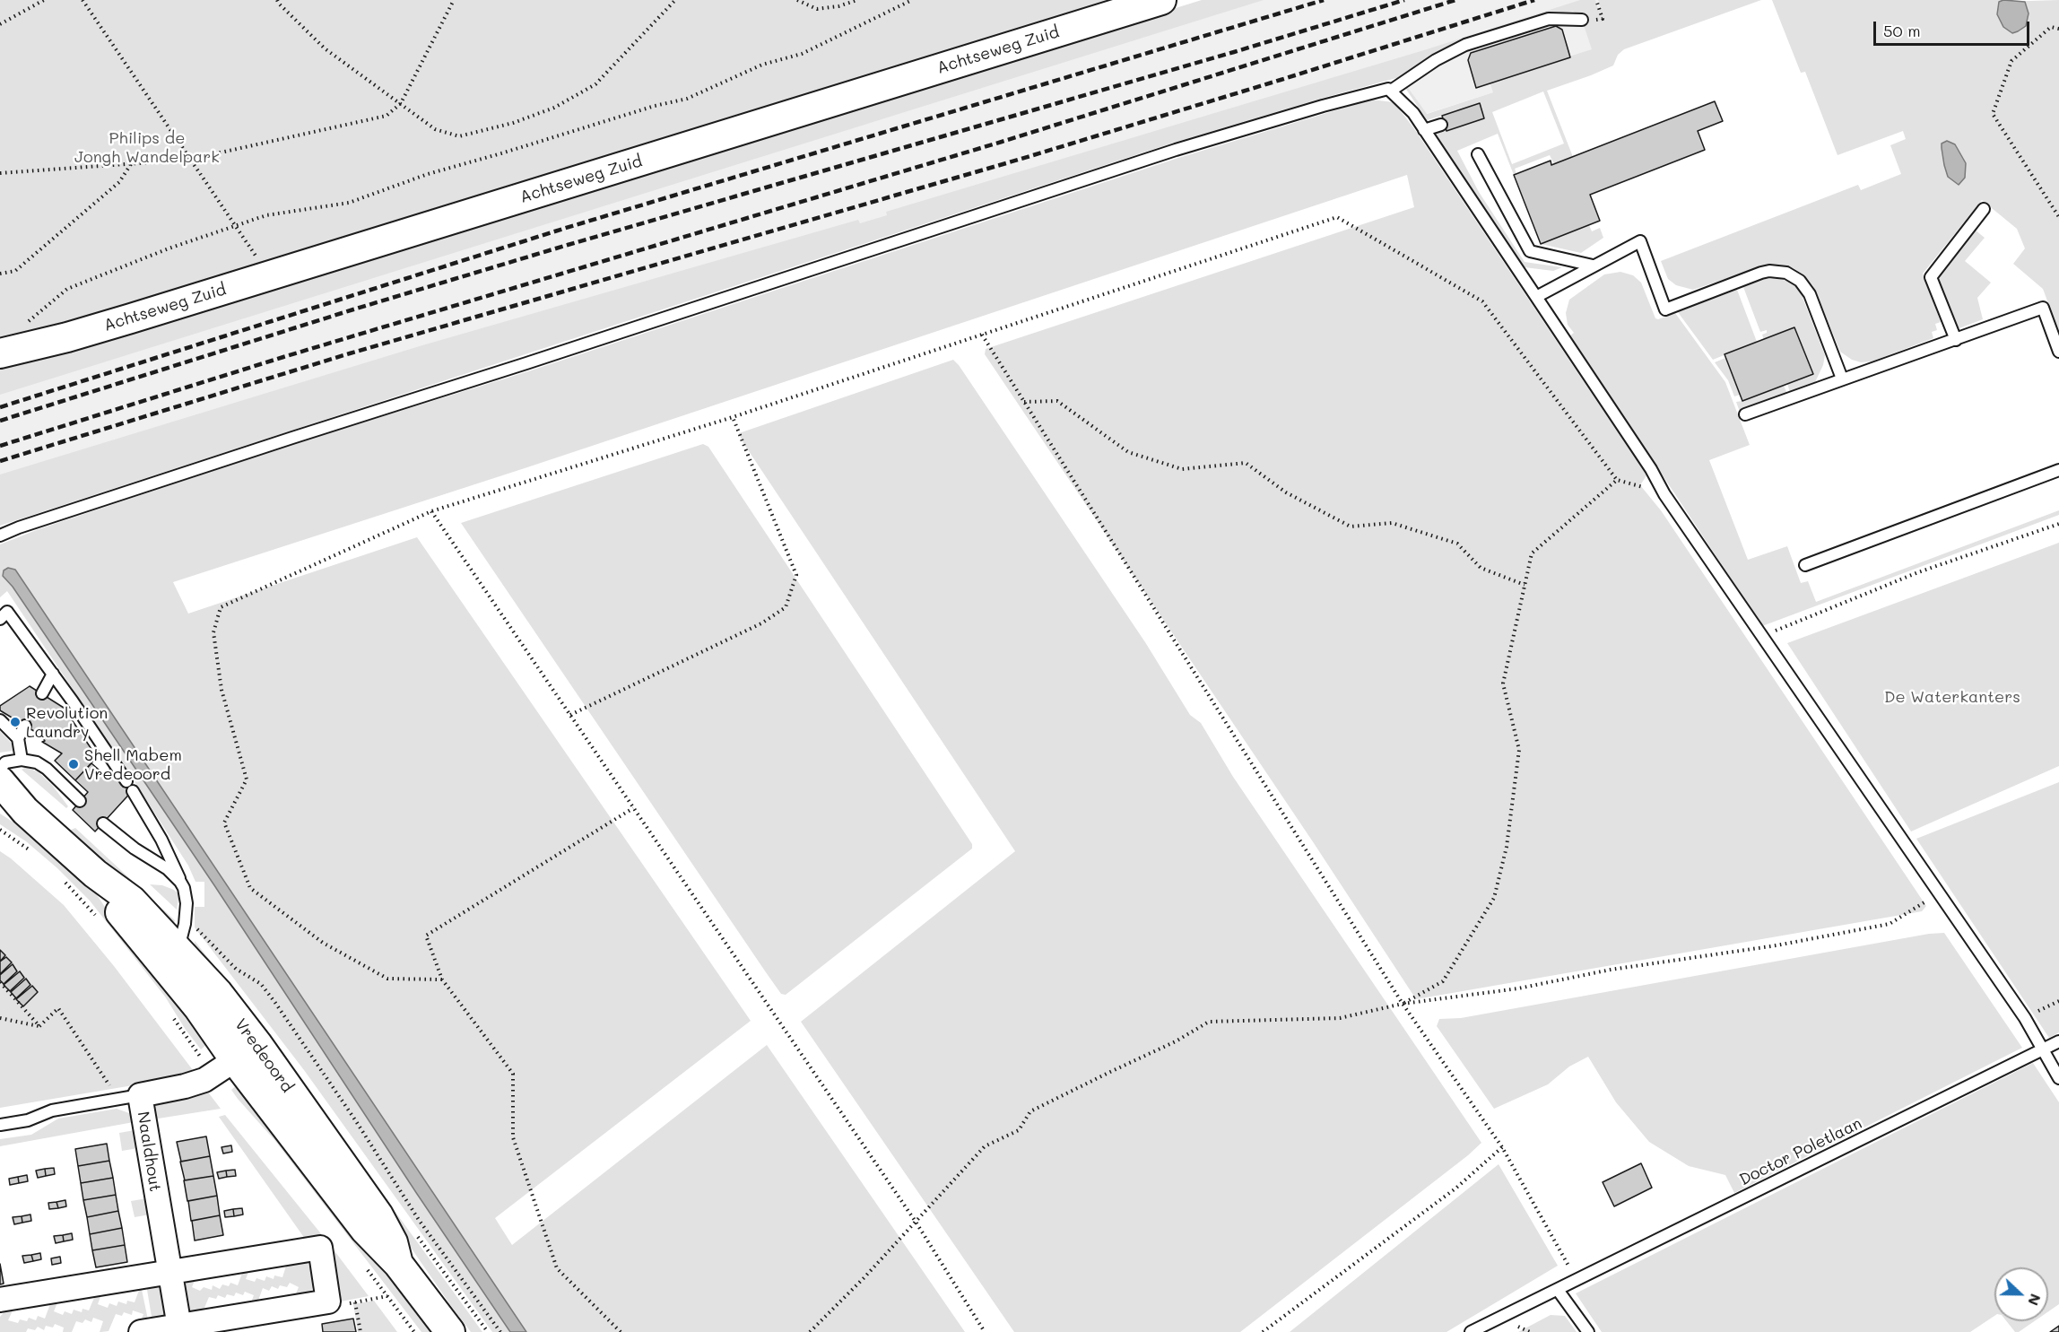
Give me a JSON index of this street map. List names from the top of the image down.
{
  "streets": {
    "street": ["Achtseweg Zuid", "Vredeoord", "Naaldhout"],
    "lane": ["Doctor Poletlaan"]
  },
  "crossings": [
    ["Vredeoord", "Naaldhout"]
  ],
  "parks": ["Philips de Jongh Wandelpark", "De Waterkanters"],
  "places": ["Revolution Laundry", "Shell Mabem Vredeoord"],
  "scale_bar": "50 m",
  "north": "right"
}
